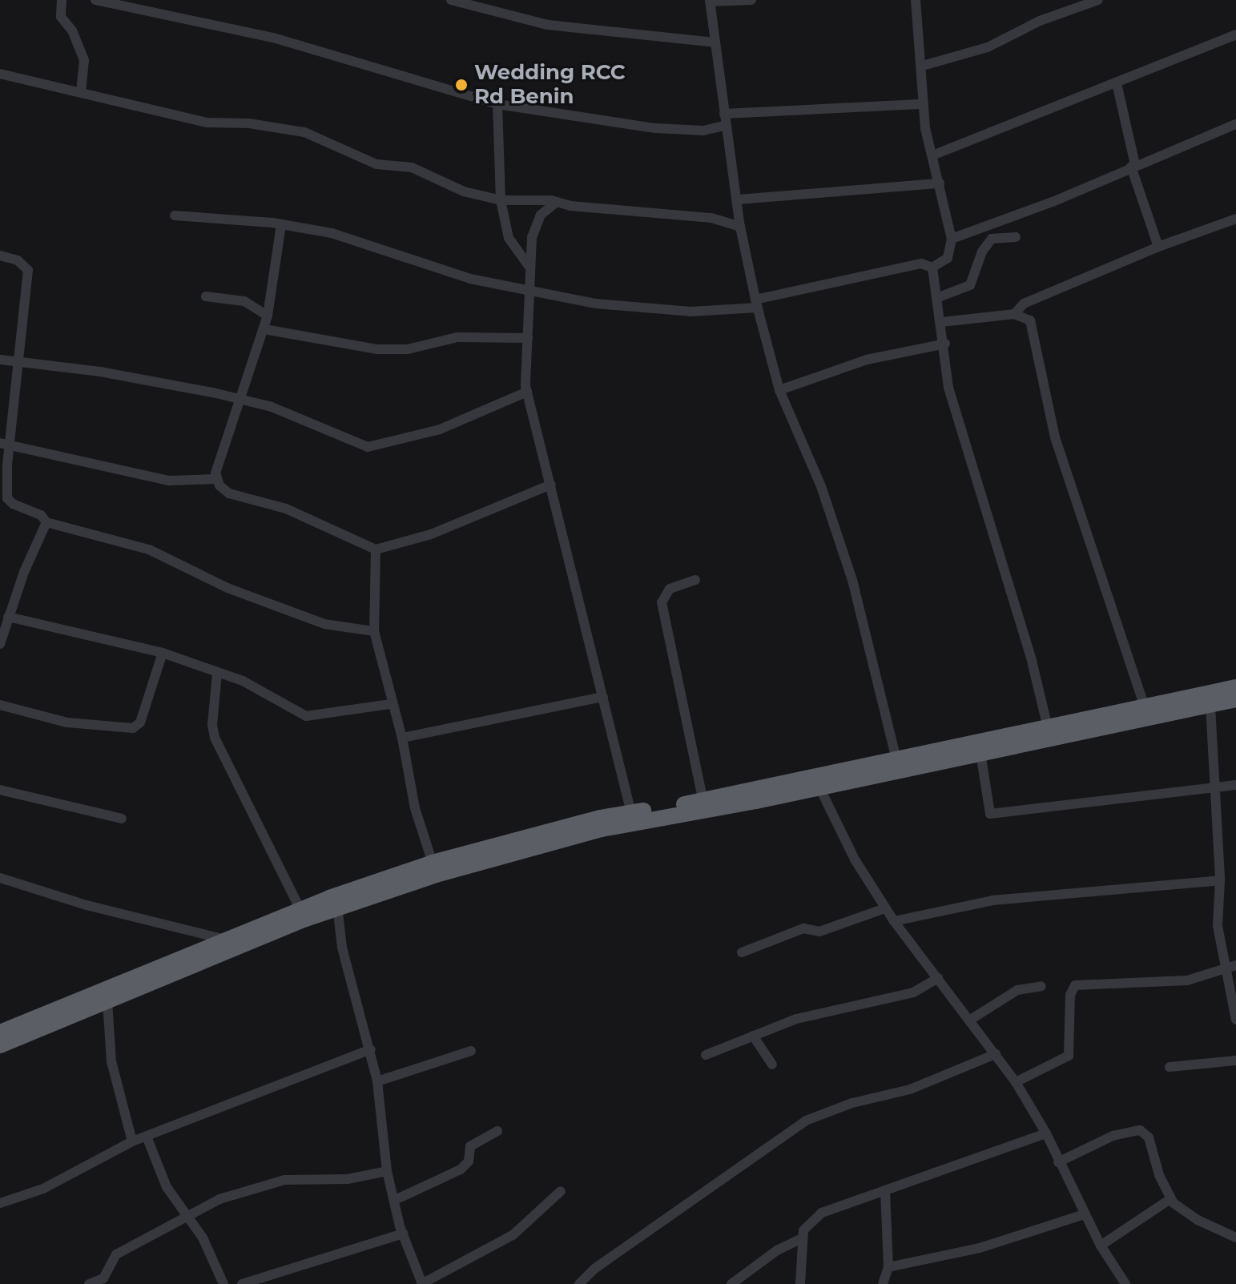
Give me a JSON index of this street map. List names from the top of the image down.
{
  "places": ["Wedding RCC Rd Benin"]
}
